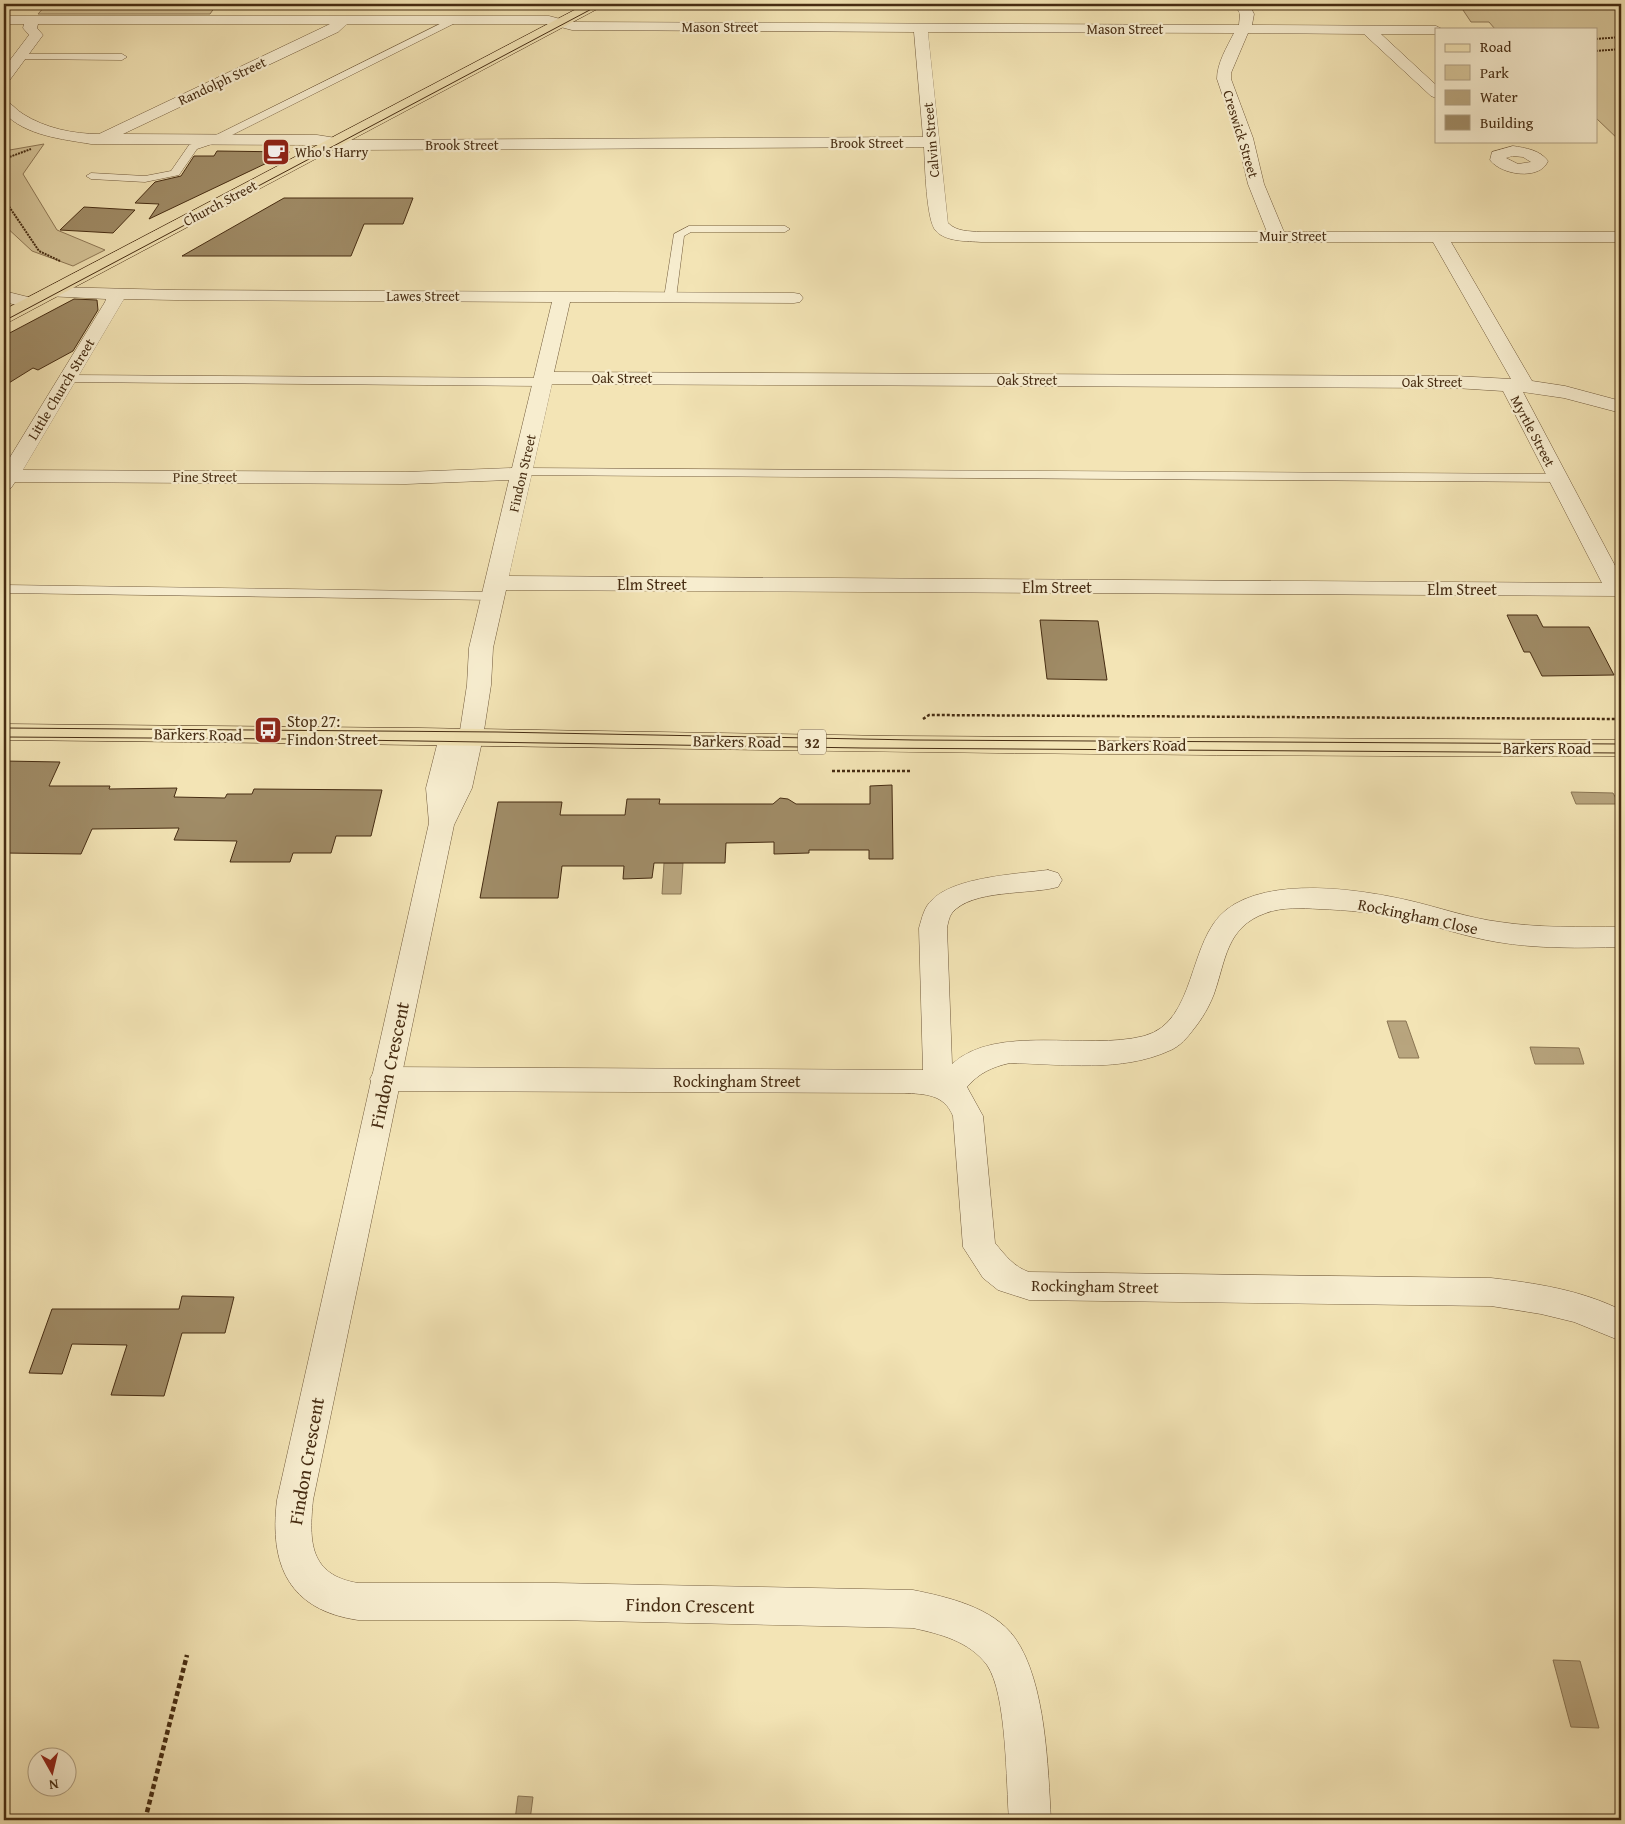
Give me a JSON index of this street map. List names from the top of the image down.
{
  "streets": {
    "main road": ["Church Street", "Barkers Road", "32"],
    "street": [
      "Mason Street",
      "Randolph Street",
      "Creswick Street",
      "Calvin Street",
      "Brook Street",
      "Muir Street",
      "Lawes Street",
      "Oak Street",
      "Little Church Street",
      "Myrtle Street",
      "Findon Street",
      "Pine Street",
      "Elm Street",
      "Rockingham Close",
      "Findon Crescent",
      "Rockingham Street"
    ]
  },
  "crossings": [
    ["Mason Street", "Randolph Street"],
    ["Mason Street", "Creswick Street"],
    ["Mason Street", "Calvin Street"],
    ["Mason Street", "Church Street"],
    ["Randolph Street", "Brook Street"],
    ["Creswick Street", "Muir Street"],
    ["Calvin Street", "Brook Street"],
    ["Calvin Street", "Muir Street"],
    ["Brook Street", "Church Street"],
    ["Church Street", "Lawes Street"],
    ["Muir Street", "Myrtle Street"],
    ["Lawes Street", "Little Church Street"],
    ["Lawes Street", "Findon Street"],
    ["Oak Street", "Myrtle Street"],
    ["Oak Street", "Findon Street"],
    ["Little Church Street", "Pine Street"],
    ["Myrtle Street", "Elm Street"],
    ["Findon Street", "Pine Street"],
    ["Findon Street", "Elm Street"],
    ["Findon Street", "Barkers Road"],
    ["Findon Street", "Findon Crescent"],
    ["Barkers Road", "Findon Crescent"],
    ["Rockingham Close", "Rockingham Street"],
    ["Findon Crescent", "Rockingham Street"]
  ],
  "places": {
    "cafe": ["Who's Harry"],
    "bus stop": ["Stop 27: Findon Street"]
  },
  "legend": [
    "Road",
    "Park",
    "Water",
    "Building"
  ],
  "north": "bottom"
}
